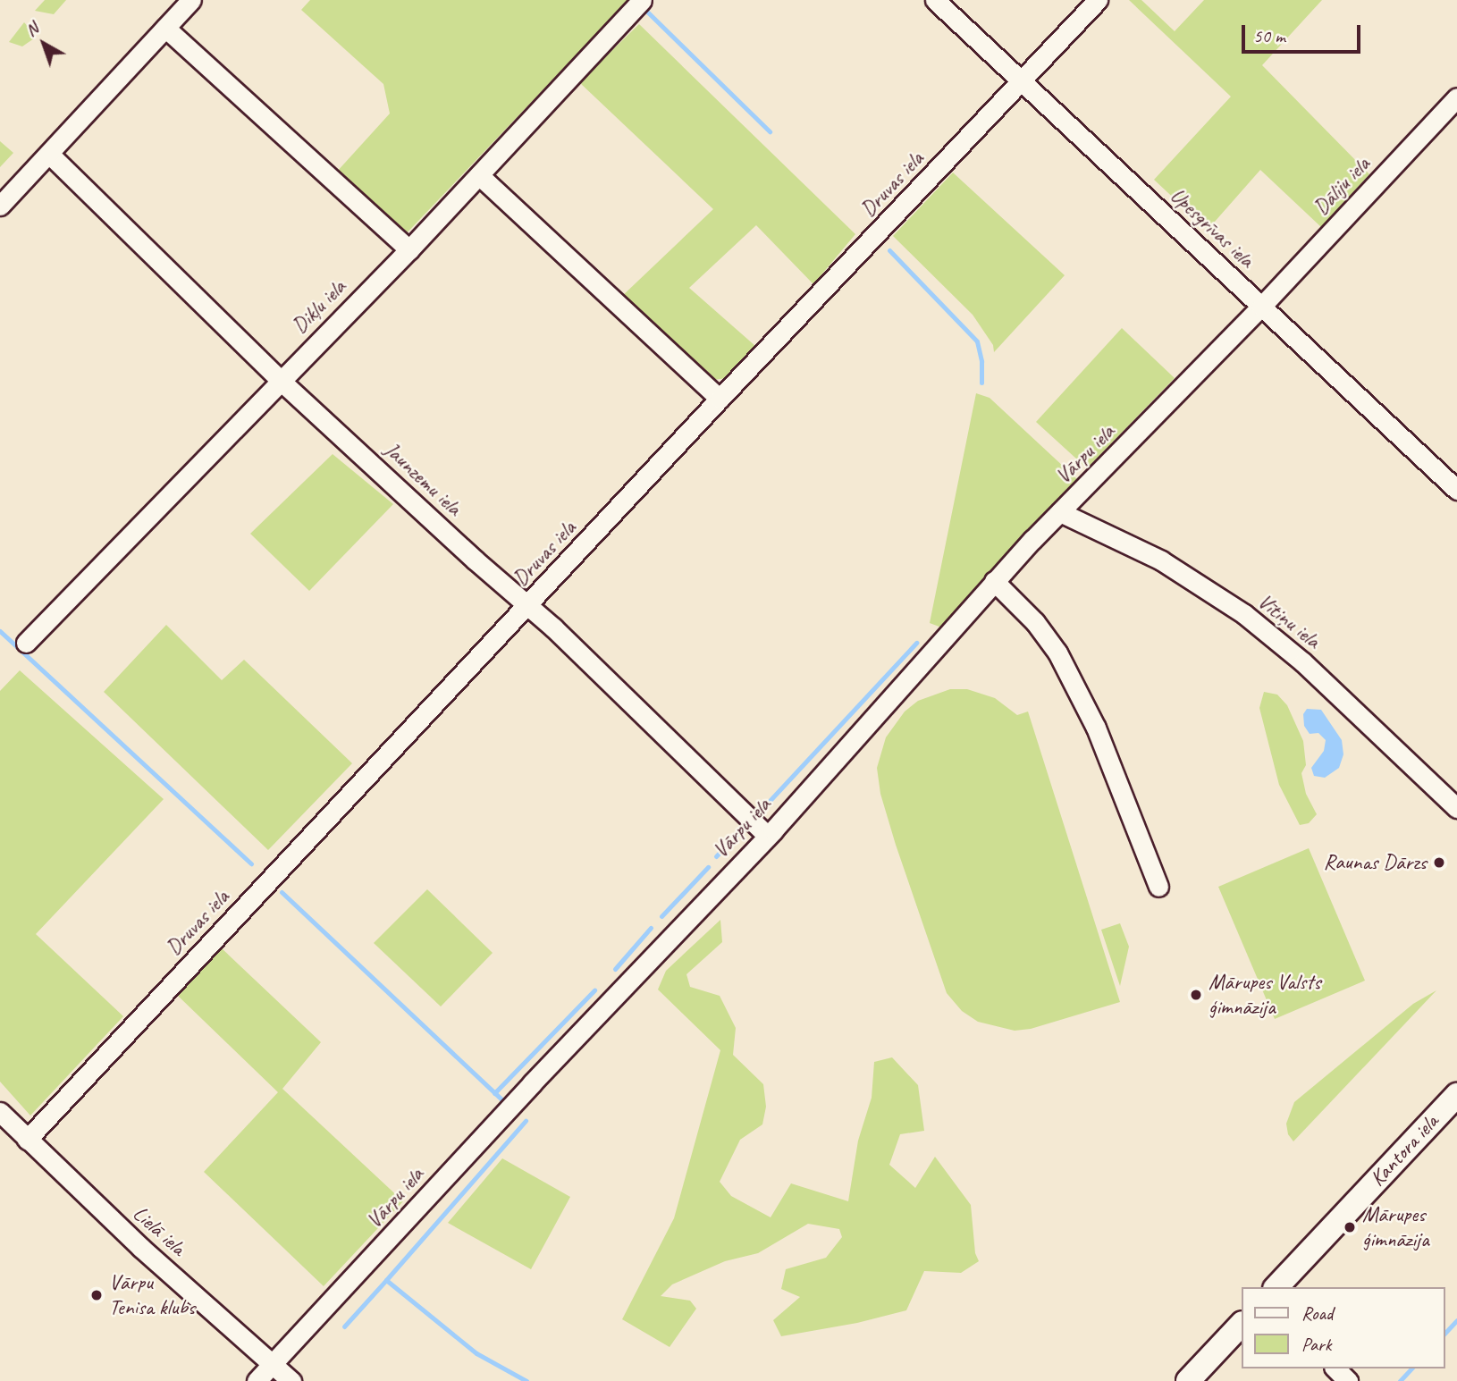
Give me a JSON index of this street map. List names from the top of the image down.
{
  "streets": {
    "main road": ["Kantora iela"],
    "street": [
      "Druvas iela",
      "Dāliju iela",
      "Upesgrīvas iela",
      "Dikļu iela",
      "Vārpu iela",
      "Jaunzemu iela",
      "Vītiņu iela",
      "Lielā iela"
    ]
  },
  "crossings": [
    ["Druvas iela", "Upesgrīvas iela"],
    ["Druvas iela", "Jaunzemu iela"],
    ["Druvas iela", "Lielā iela"],
    ["Dāliju iela", "Upesgrīvas iela"],
    ["Dāliju iela", "Vārpu iela"],
    ["Upesgrīvas iela", "Vārpu iela"],
    ["Dikļu iela", "Jaunzemu iela"],
    ["Vārpu iela", "Jaunzemu iela"],
    ["Vārpu iela", "Vītiņu iela"],
    ["Vārpu iela", "Lielā iela"]
  ],
  "places": [
    "Raunas Dārzs",
    "Mārupes Valsts ģimnāzija",
    "Mārupes ģimnāzija",
    "Vārpu Tenisa klubs"
  ],
  "legend": ["Road", "Park"],
  "scale_bar": "50 m",
  "north": "top left"
}
